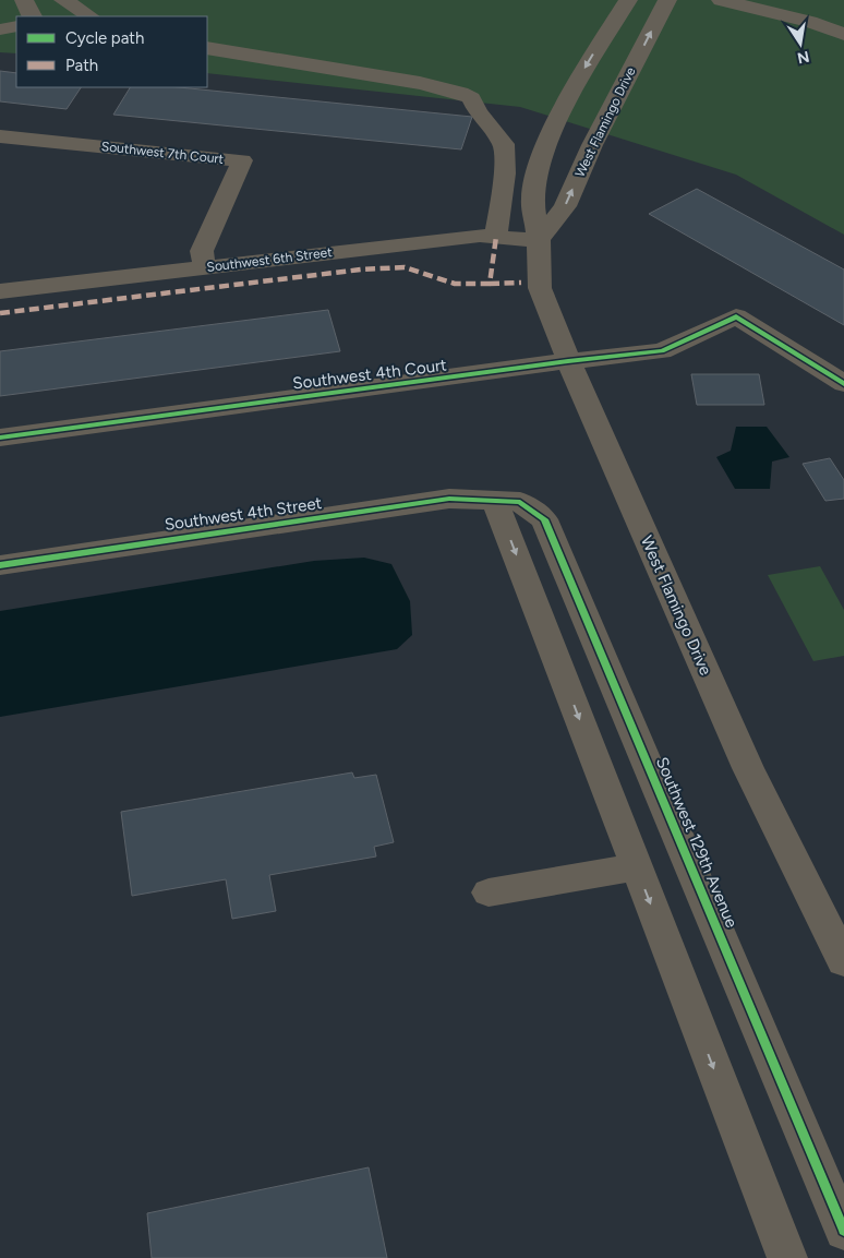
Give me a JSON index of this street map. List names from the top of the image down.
{
  "streets": {
    "street": [
      "West Flamingo Drive",
      "Southwest 7th Court",
      "Southwest 6th Street",
      "Southwest 4th Court",
      "Southwest 4th Street",
      "Southwest 129th Avenue"
    ]
  },
  "crossings": [
    ["West Flamingo Drive", "Southwest 6th Street"],
    ["West Flamingo Drive", "Southwest 4th Court"],
    ["Southwest 7th Court", "Southwest 6th Street"],
    ["Southwest 4th Street", "Southwest 129th Avenue"]
  ],
  "legend": ["Cycle path", "Path"],
  "north": "bottom"
}
